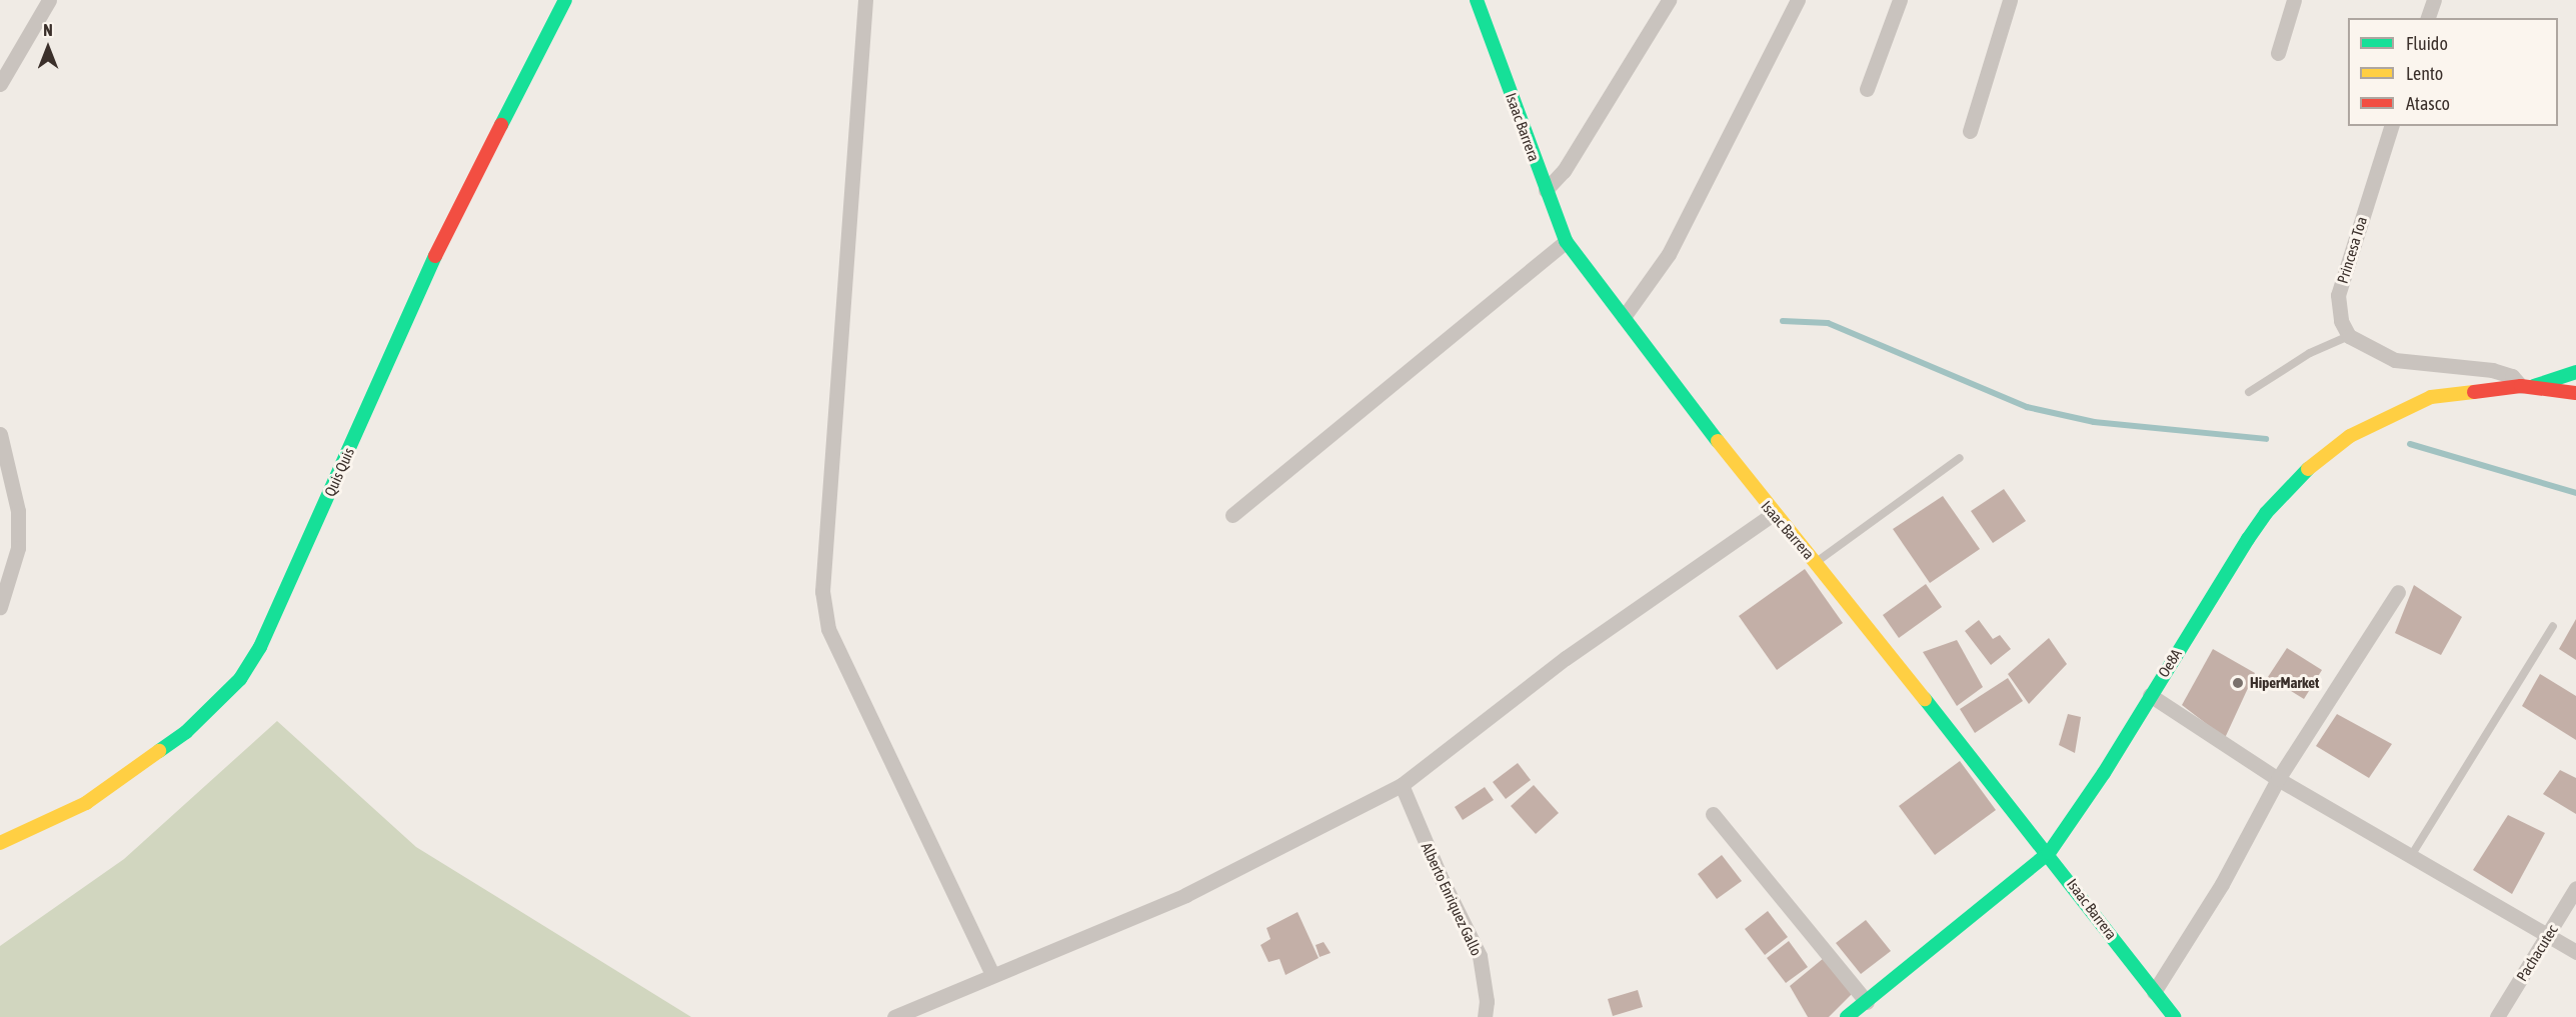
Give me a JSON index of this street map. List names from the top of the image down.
{
  "streets": {
    "street": [
      "Isaac Barrera",
      "Princesa Toa",
      "Quis Quis",
      "Oe8A",
      "Alberto Enriquez Gallo",
      "Pachacutec"
    ]
  },
  "crossings": [
    ["Isaac Barrera", "Oe8A"]
  ],
  "places": ["HiperMarket"],
  "legend": ["Fluido", "Lento", "Atasco"],
  "north": "top"
}
